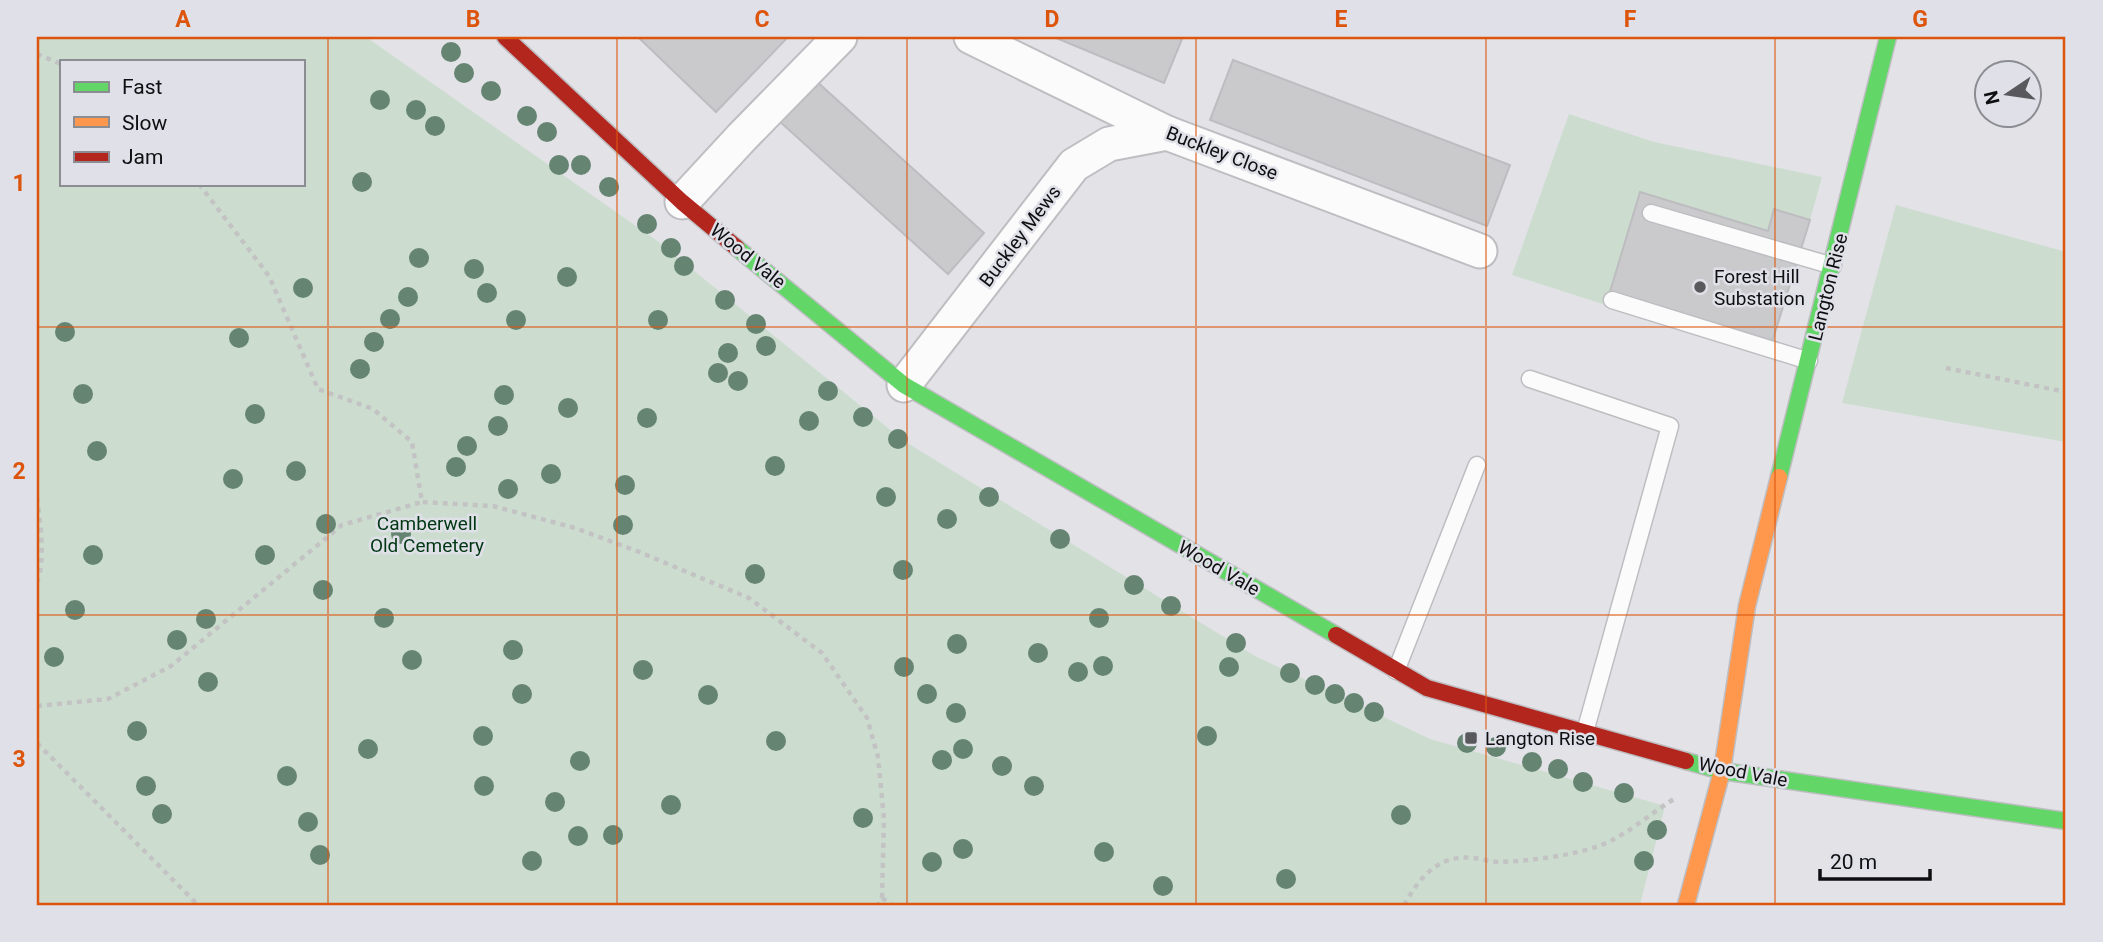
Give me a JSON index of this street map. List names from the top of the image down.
{
  "streets": {
    "street": [
      "Buckley Close",
      "Buckley Mews",
      "Wood Vale",
      "Langton Rise"
    ]
  },
  "crossings": [
    ["Buckley Close", "Buckley Mews"],
    ["Buckley Mews", "Wood Vale"],
    ["Wood Vale", "Langton Rise"]
  ],
  "parks": ["Camberwell Old Cemetery"],
  "places": {
    "other": ["Forest Hill Substation"],
    "transit": ["Langton Rise"]
  },
  "legend": ["Fast", "Slow", "Jam"],
  "scale_bar": "20 m",
  "north": "left",
  "grid": {
    "columns": [
      "A",
      "B",
      "C",
      "D",
      "E",
      "F",
      "G"
    ],
    "rows": ["1", "2", "3"]
  }
}
